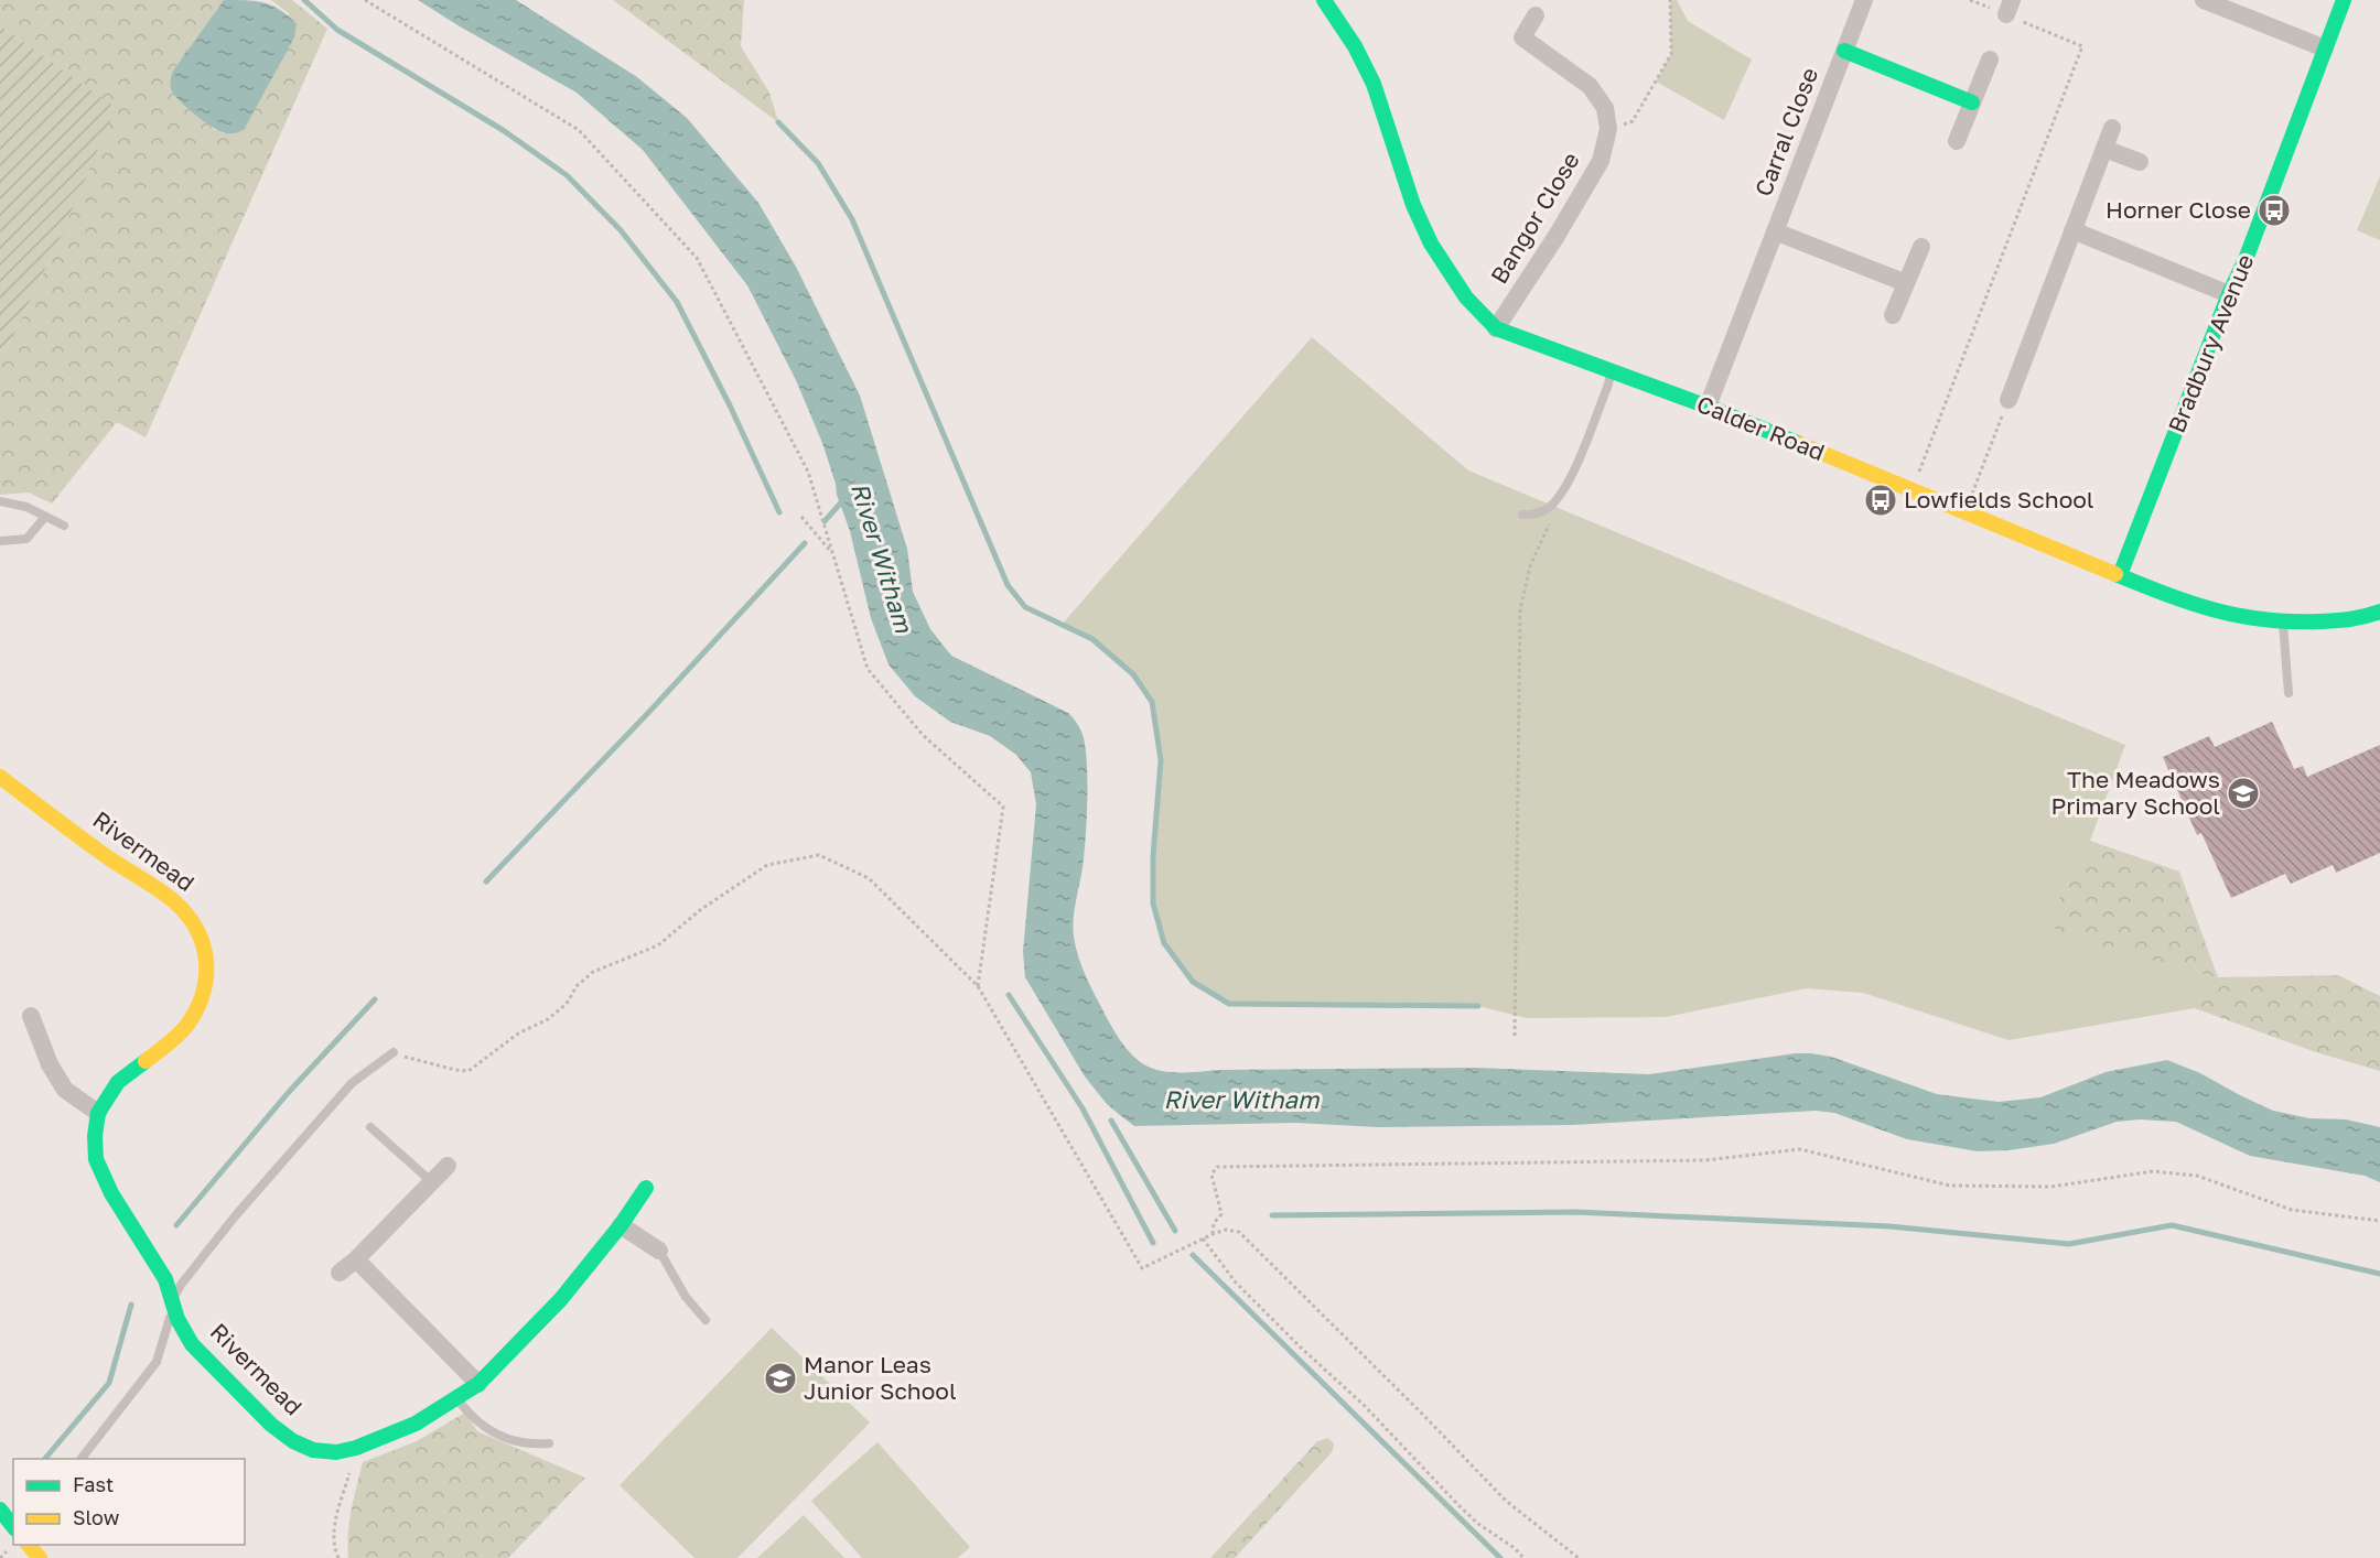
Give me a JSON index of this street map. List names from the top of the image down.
{
  "streets": {
    "street": [
      "Carral Close",
      "Bangor Close",
      "Bradbury Avenue",
      "Calder Road",
      "Rivermead"
    ]
  },
  "crossings": [
    ["Carral Close", "Calder Road"],
    ["Bangor Close", "Calder Road"],
    ["Bradbury Avenue", "Calder Road"]
  ],
  "water": ["River Witham"],
  "places": {
    "bus stop": ["Horner Close", "Lowfields School"],
    "school or university": ["The Meadows Primary School", "Manor Leas Junior School"]
  },
  "legend": ["Fast", "Slow"]
}
